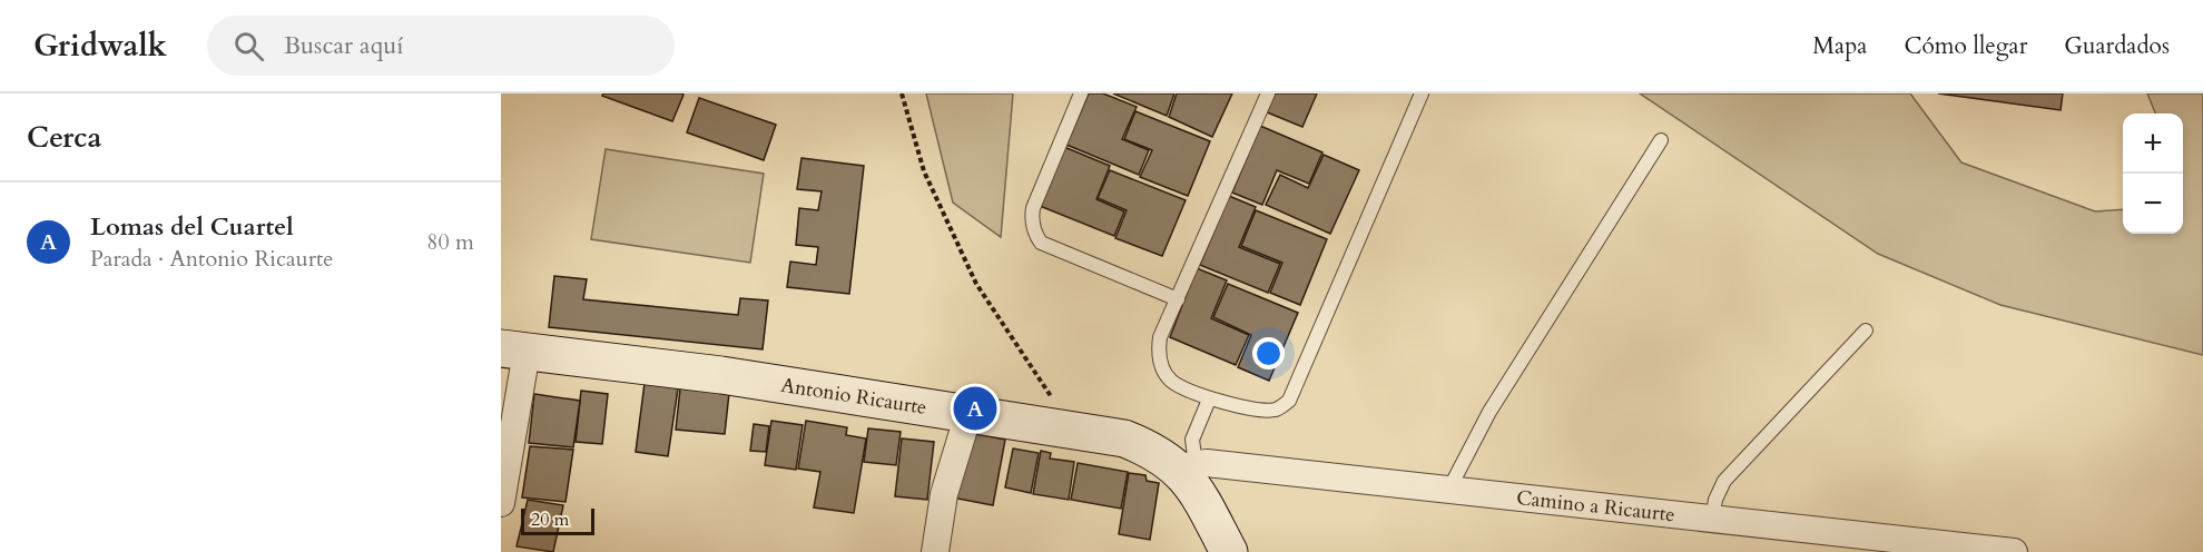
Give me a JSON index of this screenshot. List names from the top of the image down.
{
  "streets": {
    "main road": ["Antonio Ricaurte"],
    "street": ["Camino a Ricaurte"]
  },
  "crossings": [
    ["Antonio Ricaurte", "Camino a Ricaurte"]
  ],
  "scale_bar": "20 m",
  "page": {
    "header": "Gridwalk",
    "search": "Buscar aquí",
    "nav": ["Mapa", "Cómo llegar", "Guardados"],
    "heading": "Cerca",
    "map_buttons": ["+", "−"],
    "list": [
      {
        "mark": "A",
        "name": "Lomas del Cuartel",
        "note": "Parada · Antonio Ricaurte",
        "value": "80 m"
      }
    ],
    "pins": "A",
    "scale": "20 m"
  }
}
